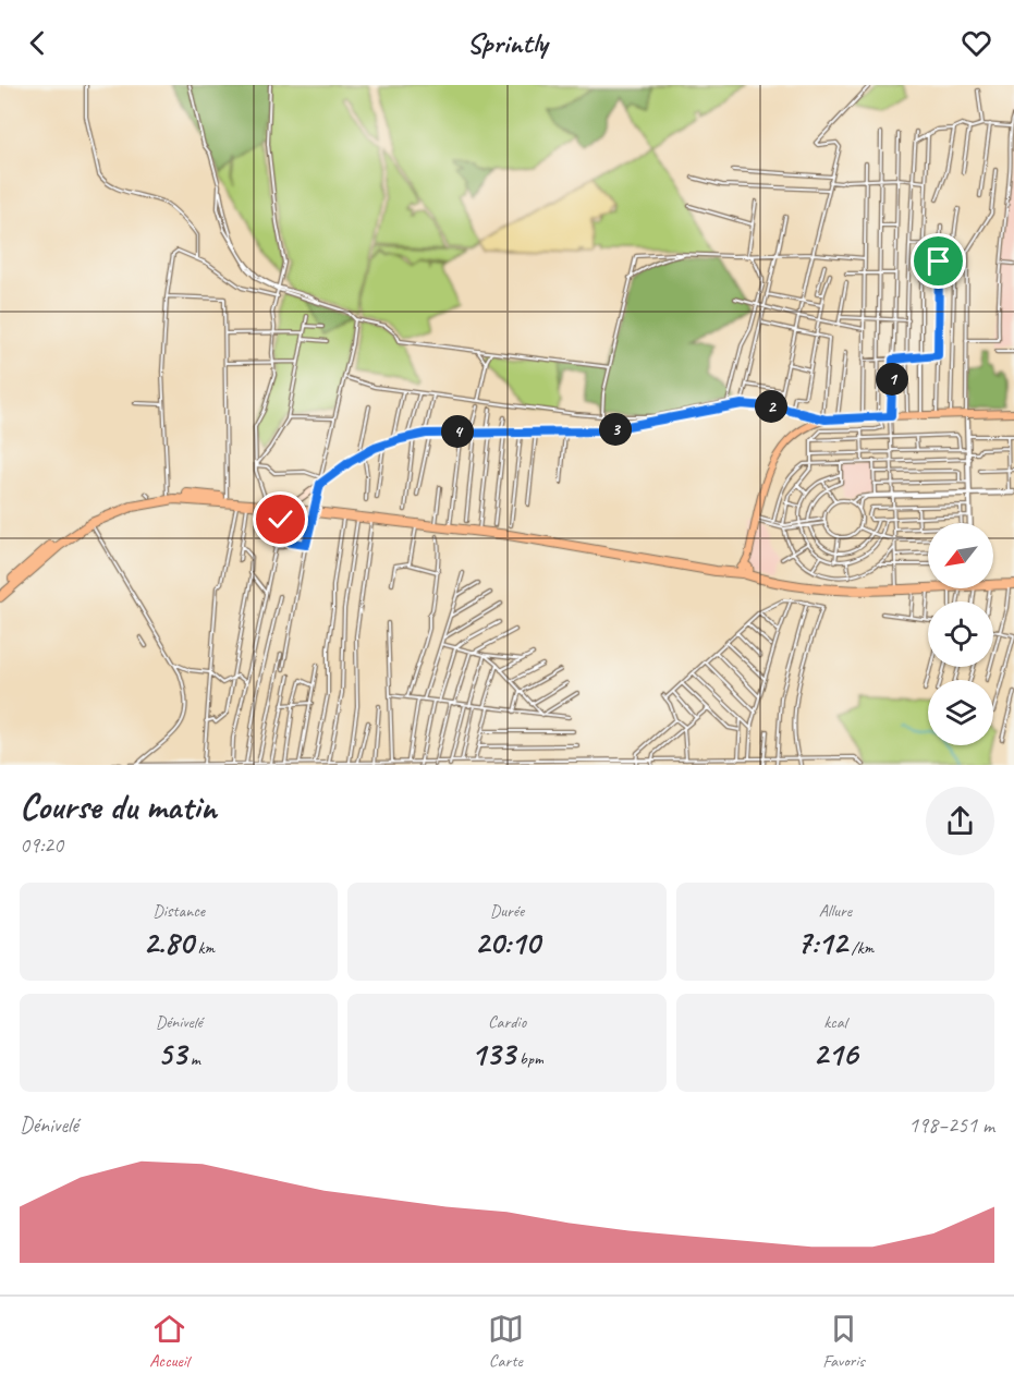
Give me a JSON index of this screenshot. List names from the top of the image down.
{
  "north": "bottom left",
  "page": {
    "header": "Sprintly",
    "pins": [
      "1",
      "2",
      "3",
      "4"
    ],
    "heading": ["Course du matin", "09:20"],
    "stats": [
      ["Distance", "2.80 km"],
      ["Durée", "20:10"],
      ["Allure", "7:12 /km"],
      ["Dénivelé", "53 m"],
      ["Cardio", "133 bpm"],
      ["kcal", "216"]
    ],
    "chart": ["Dénivelé", "198–251 m"],
    "tabs": ["Accueil", "Carte", "Favoris"]
  }
}
